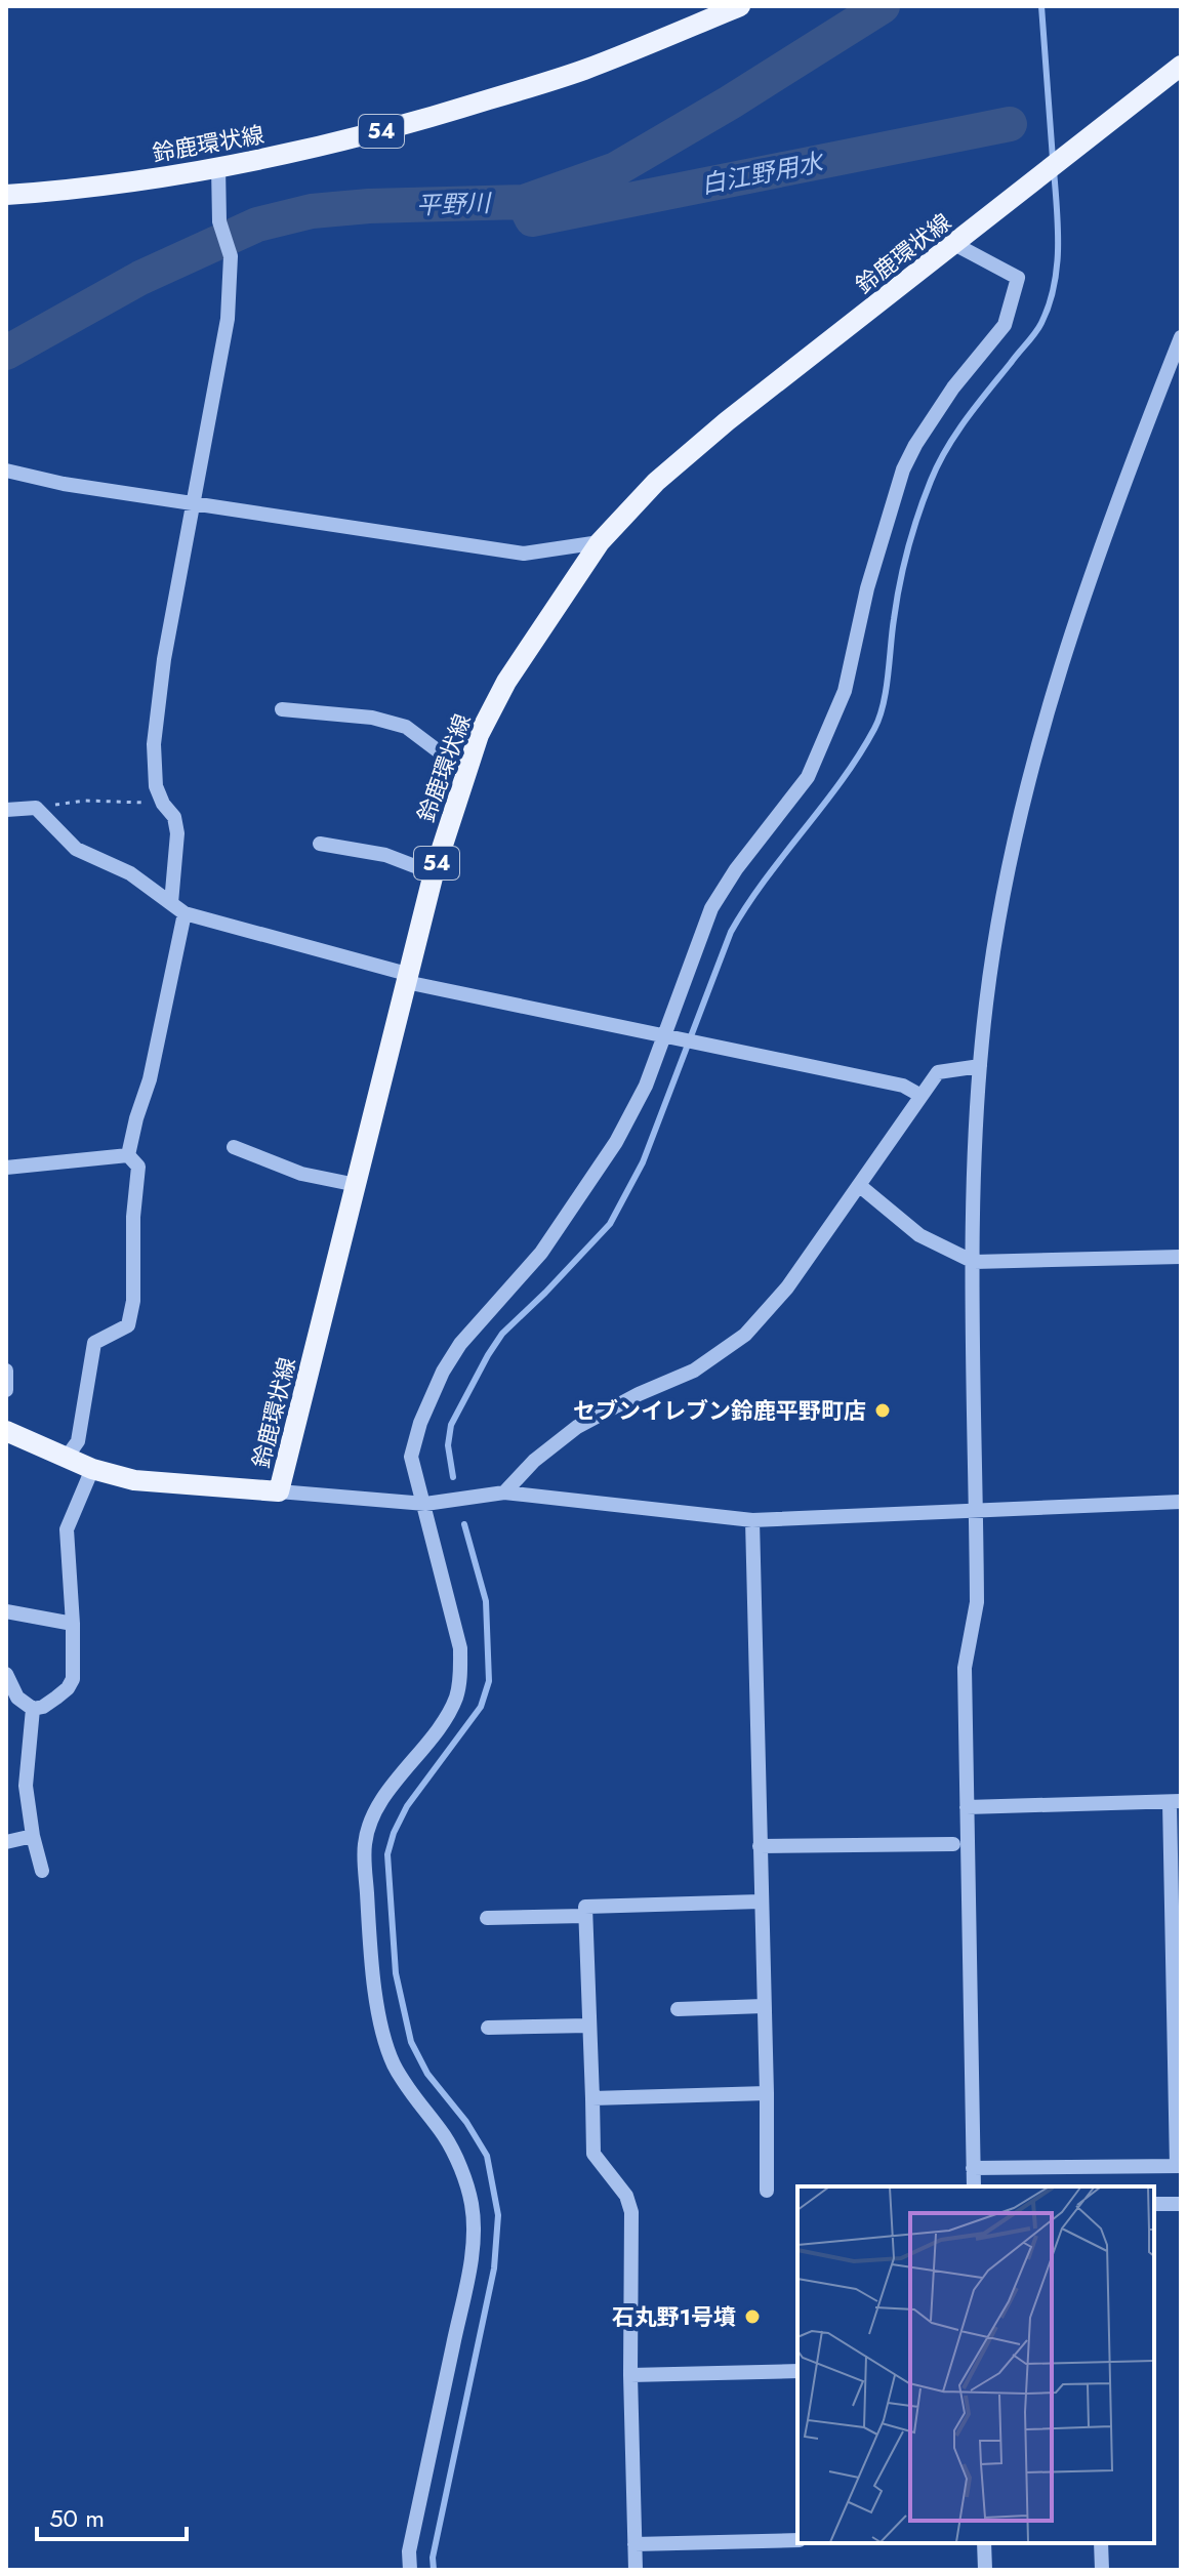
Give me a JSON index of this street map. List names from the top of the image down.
{
  "streets": {
    "main road": ["54", "鈴鹿環状線"]
  },
  "water": ["白江野用水", "平野川"],
  "places": ["セブンイレブン鈴鹿平野町店", "石丸野1号墳"],
  "scale_bar": "50 m"
}
